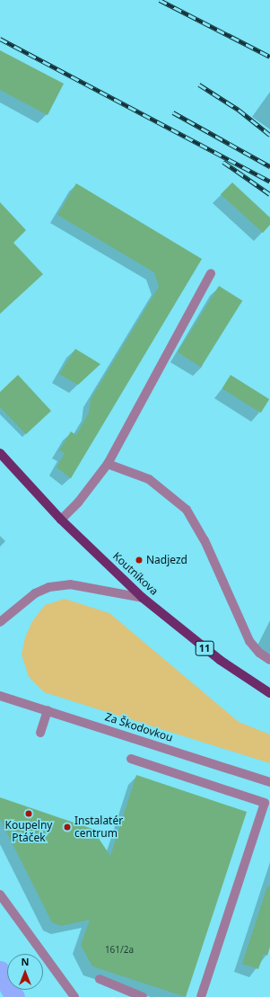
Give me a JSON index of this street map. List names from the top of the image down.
{
  "streets": {
    "main road": ["Koutníkova", "11"],
    "street": ["Za Škodovkou"]
  },
  "places": ["Nadjezd", "Koupelny Ptáček", "Instalatér centrum"],
  "house_numbers": ["161/2a"],
  "north": "top"
}
